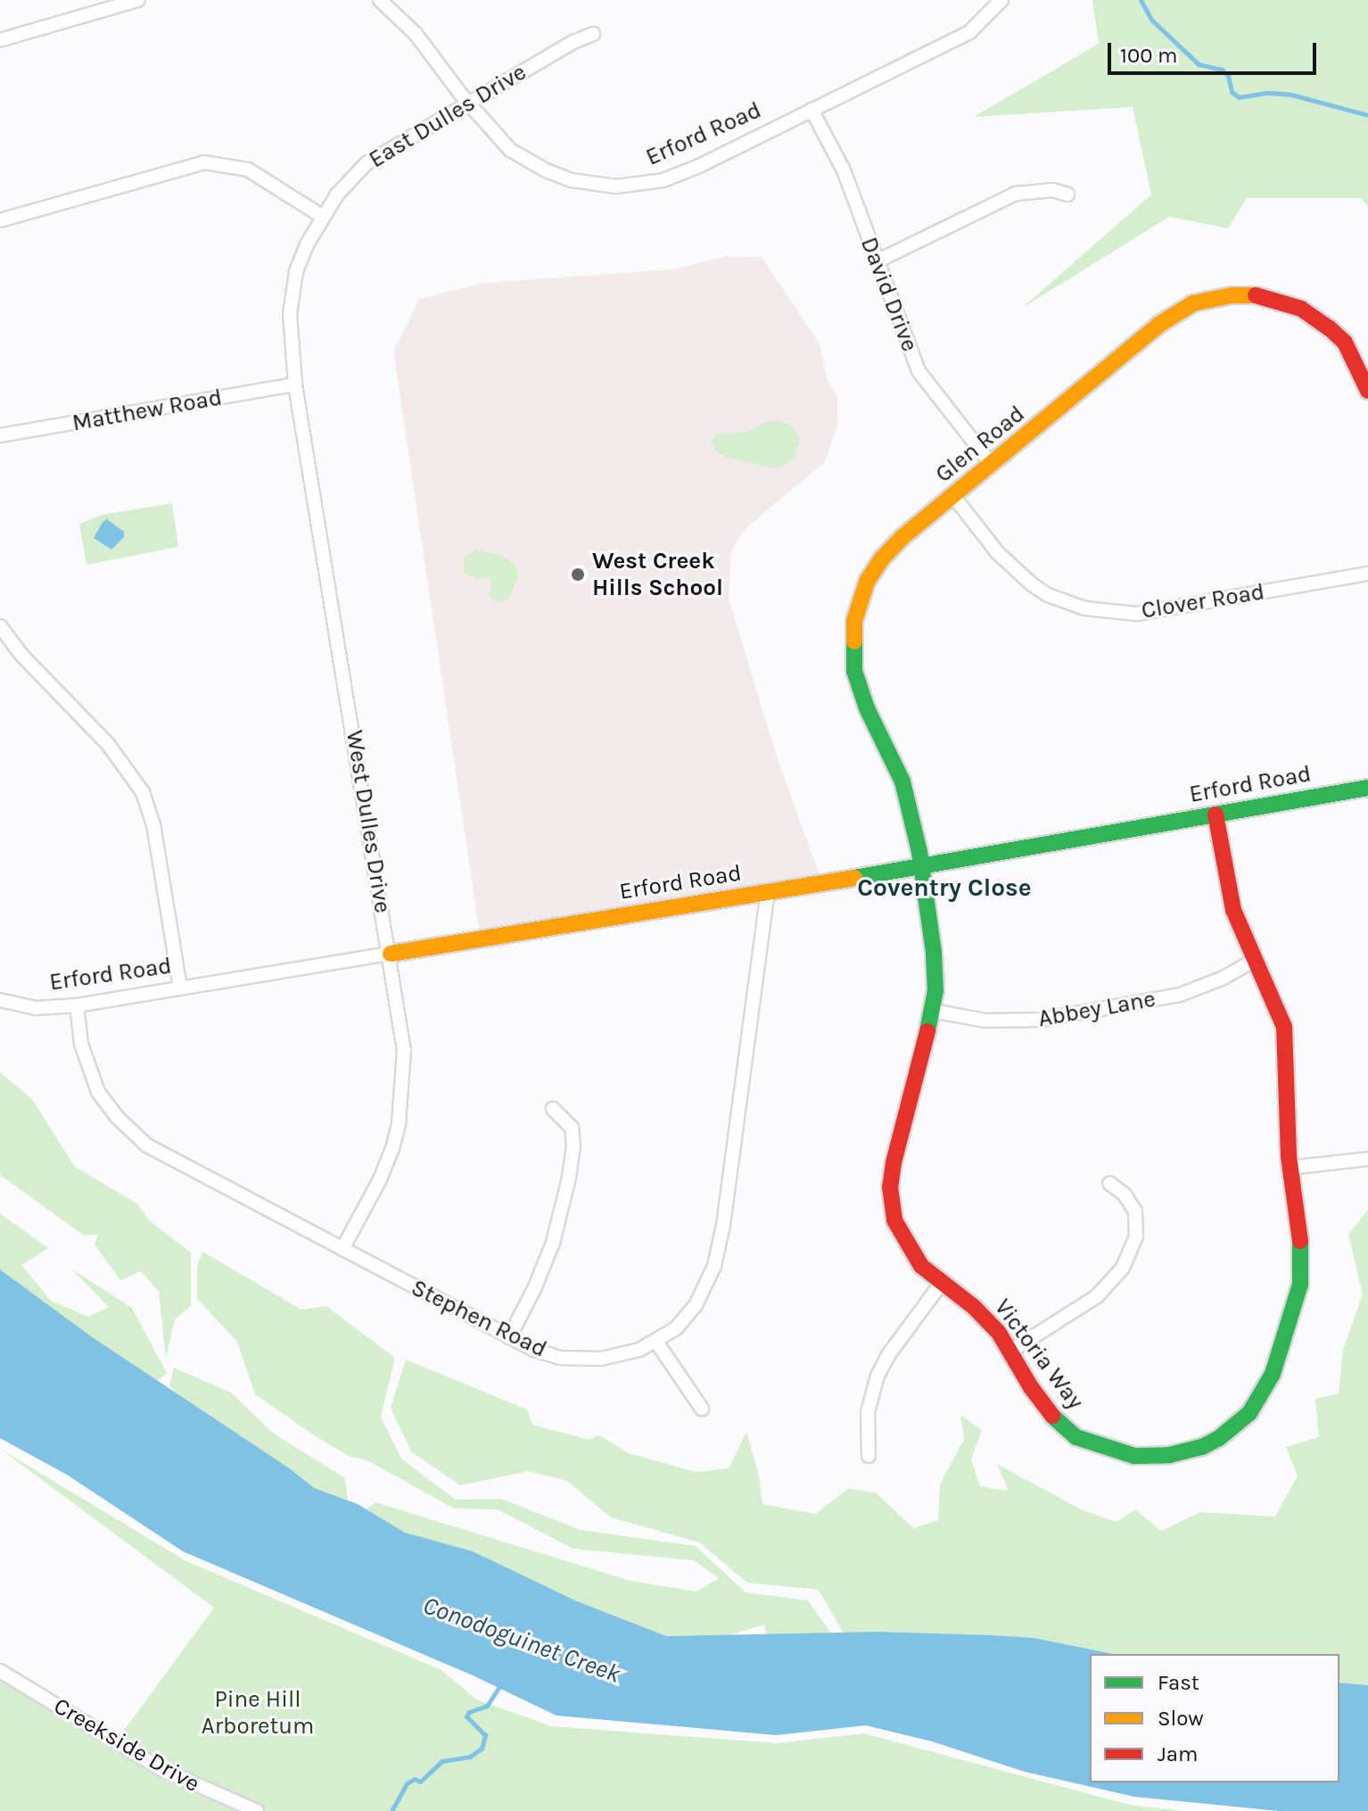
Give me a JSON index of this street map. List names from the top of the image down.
{
  "streets": {
    "street": [
      "East Dulles Drive",
      "Erford Road",
      "David Drive",
      "Matthew Road",
      "Glen Road",
      "Clover Road",
      "West Dulles Drive",
      "Abbey Lane",
      "Stephen Road",
      "Victoria Way",
      "Creekside Drive"
    ]
  },
  "crossings": [
    ["East Dulles Drive", "Erford Road"],
    ["East Dulles Drive", "Matthew Road"],
    ["East Dulles Drive", "West Dulles Drive"],
    ["Erford Road", "David Drive"],
    ["Erford Road", "Glen Road"],
    ["Erford Road", "West Dulles Drive"],
    ["Erford Road", "Stephen Road"],
    ["Erford Road", "Victoria Way"],
    ["David Drive", "Glen Road"],
    ["Matthew Road", "West Dulles Drive"],
    ["Glen Road", "Clover Road"],
    ["Glen Road", "Victoria Way"],
    ["West Dulles Drive", "Stephen Road"],
    ["Abbey Lane", "Victoria Way"]
  ],
  "districts": ["Coventry Close"],
  "water": ["Conodoguinet Creek"],
  "parks": ["Pine Hill Arboretum"],
  "places": ["West Creek Hills School"],
  "legend": ["Fast", "Slow", "Jam"],
  "scale_bar": "100 m"
}
